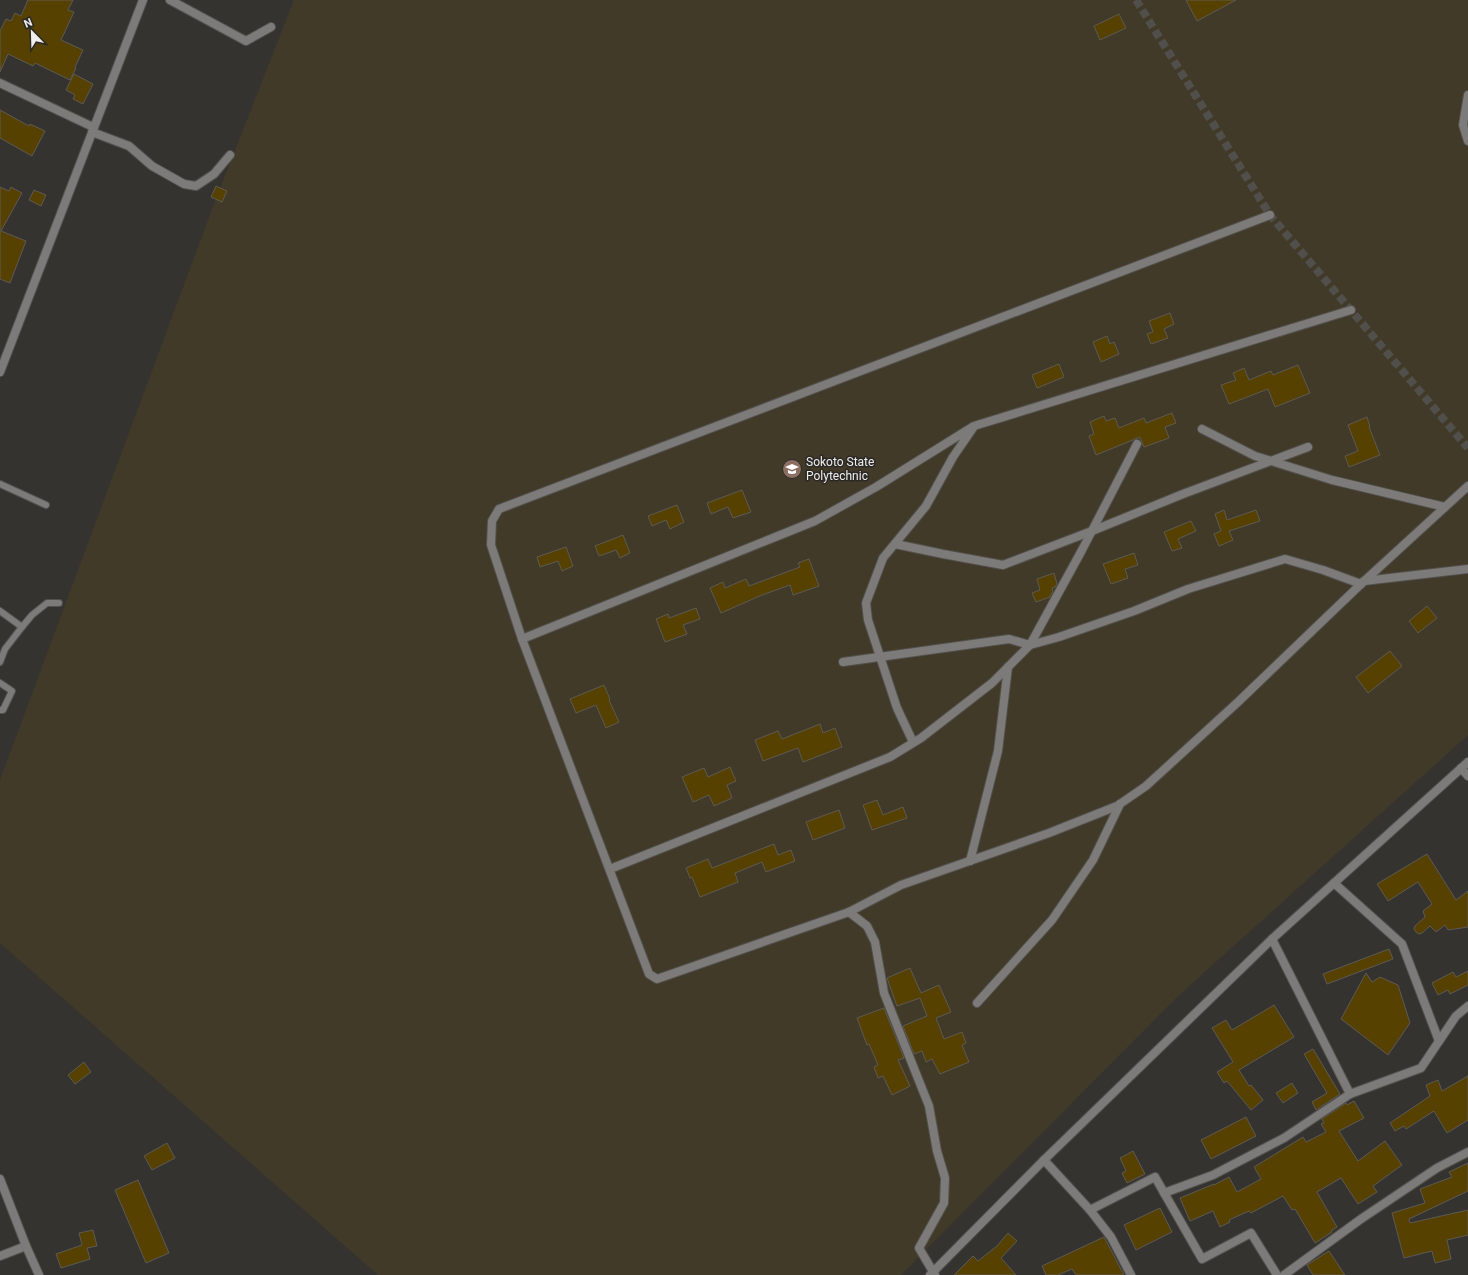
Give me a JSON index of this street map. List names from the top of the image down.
{
  "places": {
    "school or university": ["Sokoto State Polytechnic"]
  },
  "north": "top left"
}
